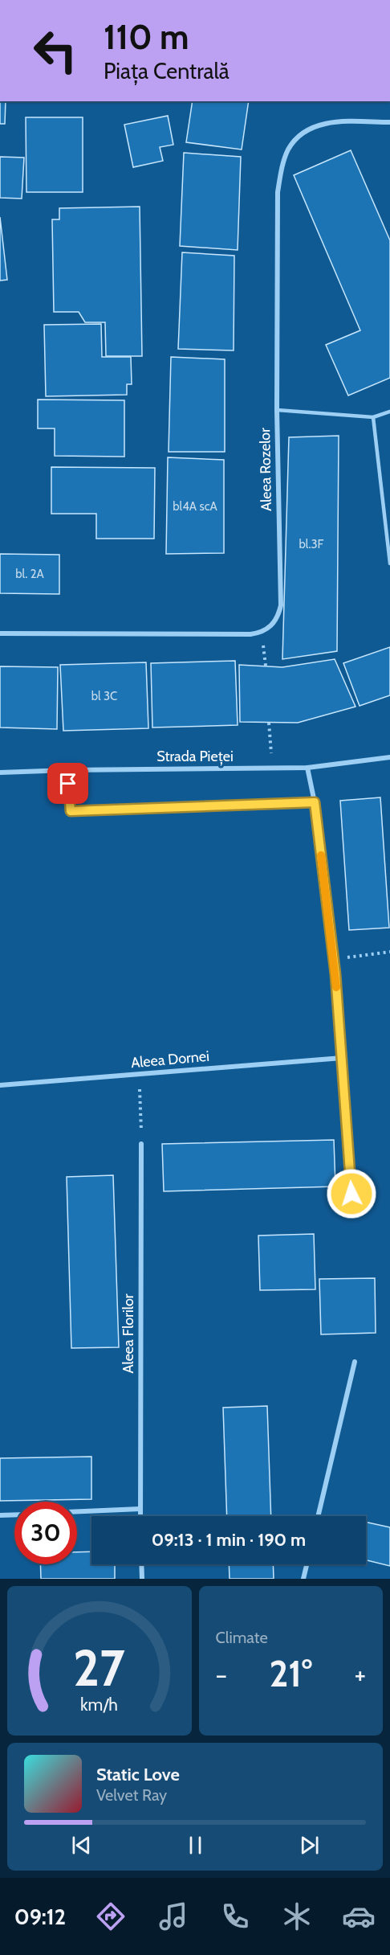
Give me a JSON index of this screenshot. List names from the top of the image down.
{
  "streets": {
    "street": [
      "Aleea Rozelor",
      "Strada Pieței",
      "Aleea Dornei",
      "Aleea Florilor"
    ]
  },
  "house_numbers": [
    "bl4A scA",
    "bl.3F",
    "bl. 2A",
    "bl 3C"
  ],
  "page": {
    "turn": ["110 m", "Piața Centrală"],
    "limit": "30",
    "trip": "09:13 · 1 min · 190 m",
    "tile": "Climate",
    "heat": ["−", "21°", "+"],
    "song": ["Static Love", "Velvet Ray"],
    "tabs": "09:12",
    "gauge": ["27", "km/h"]
  }
}
